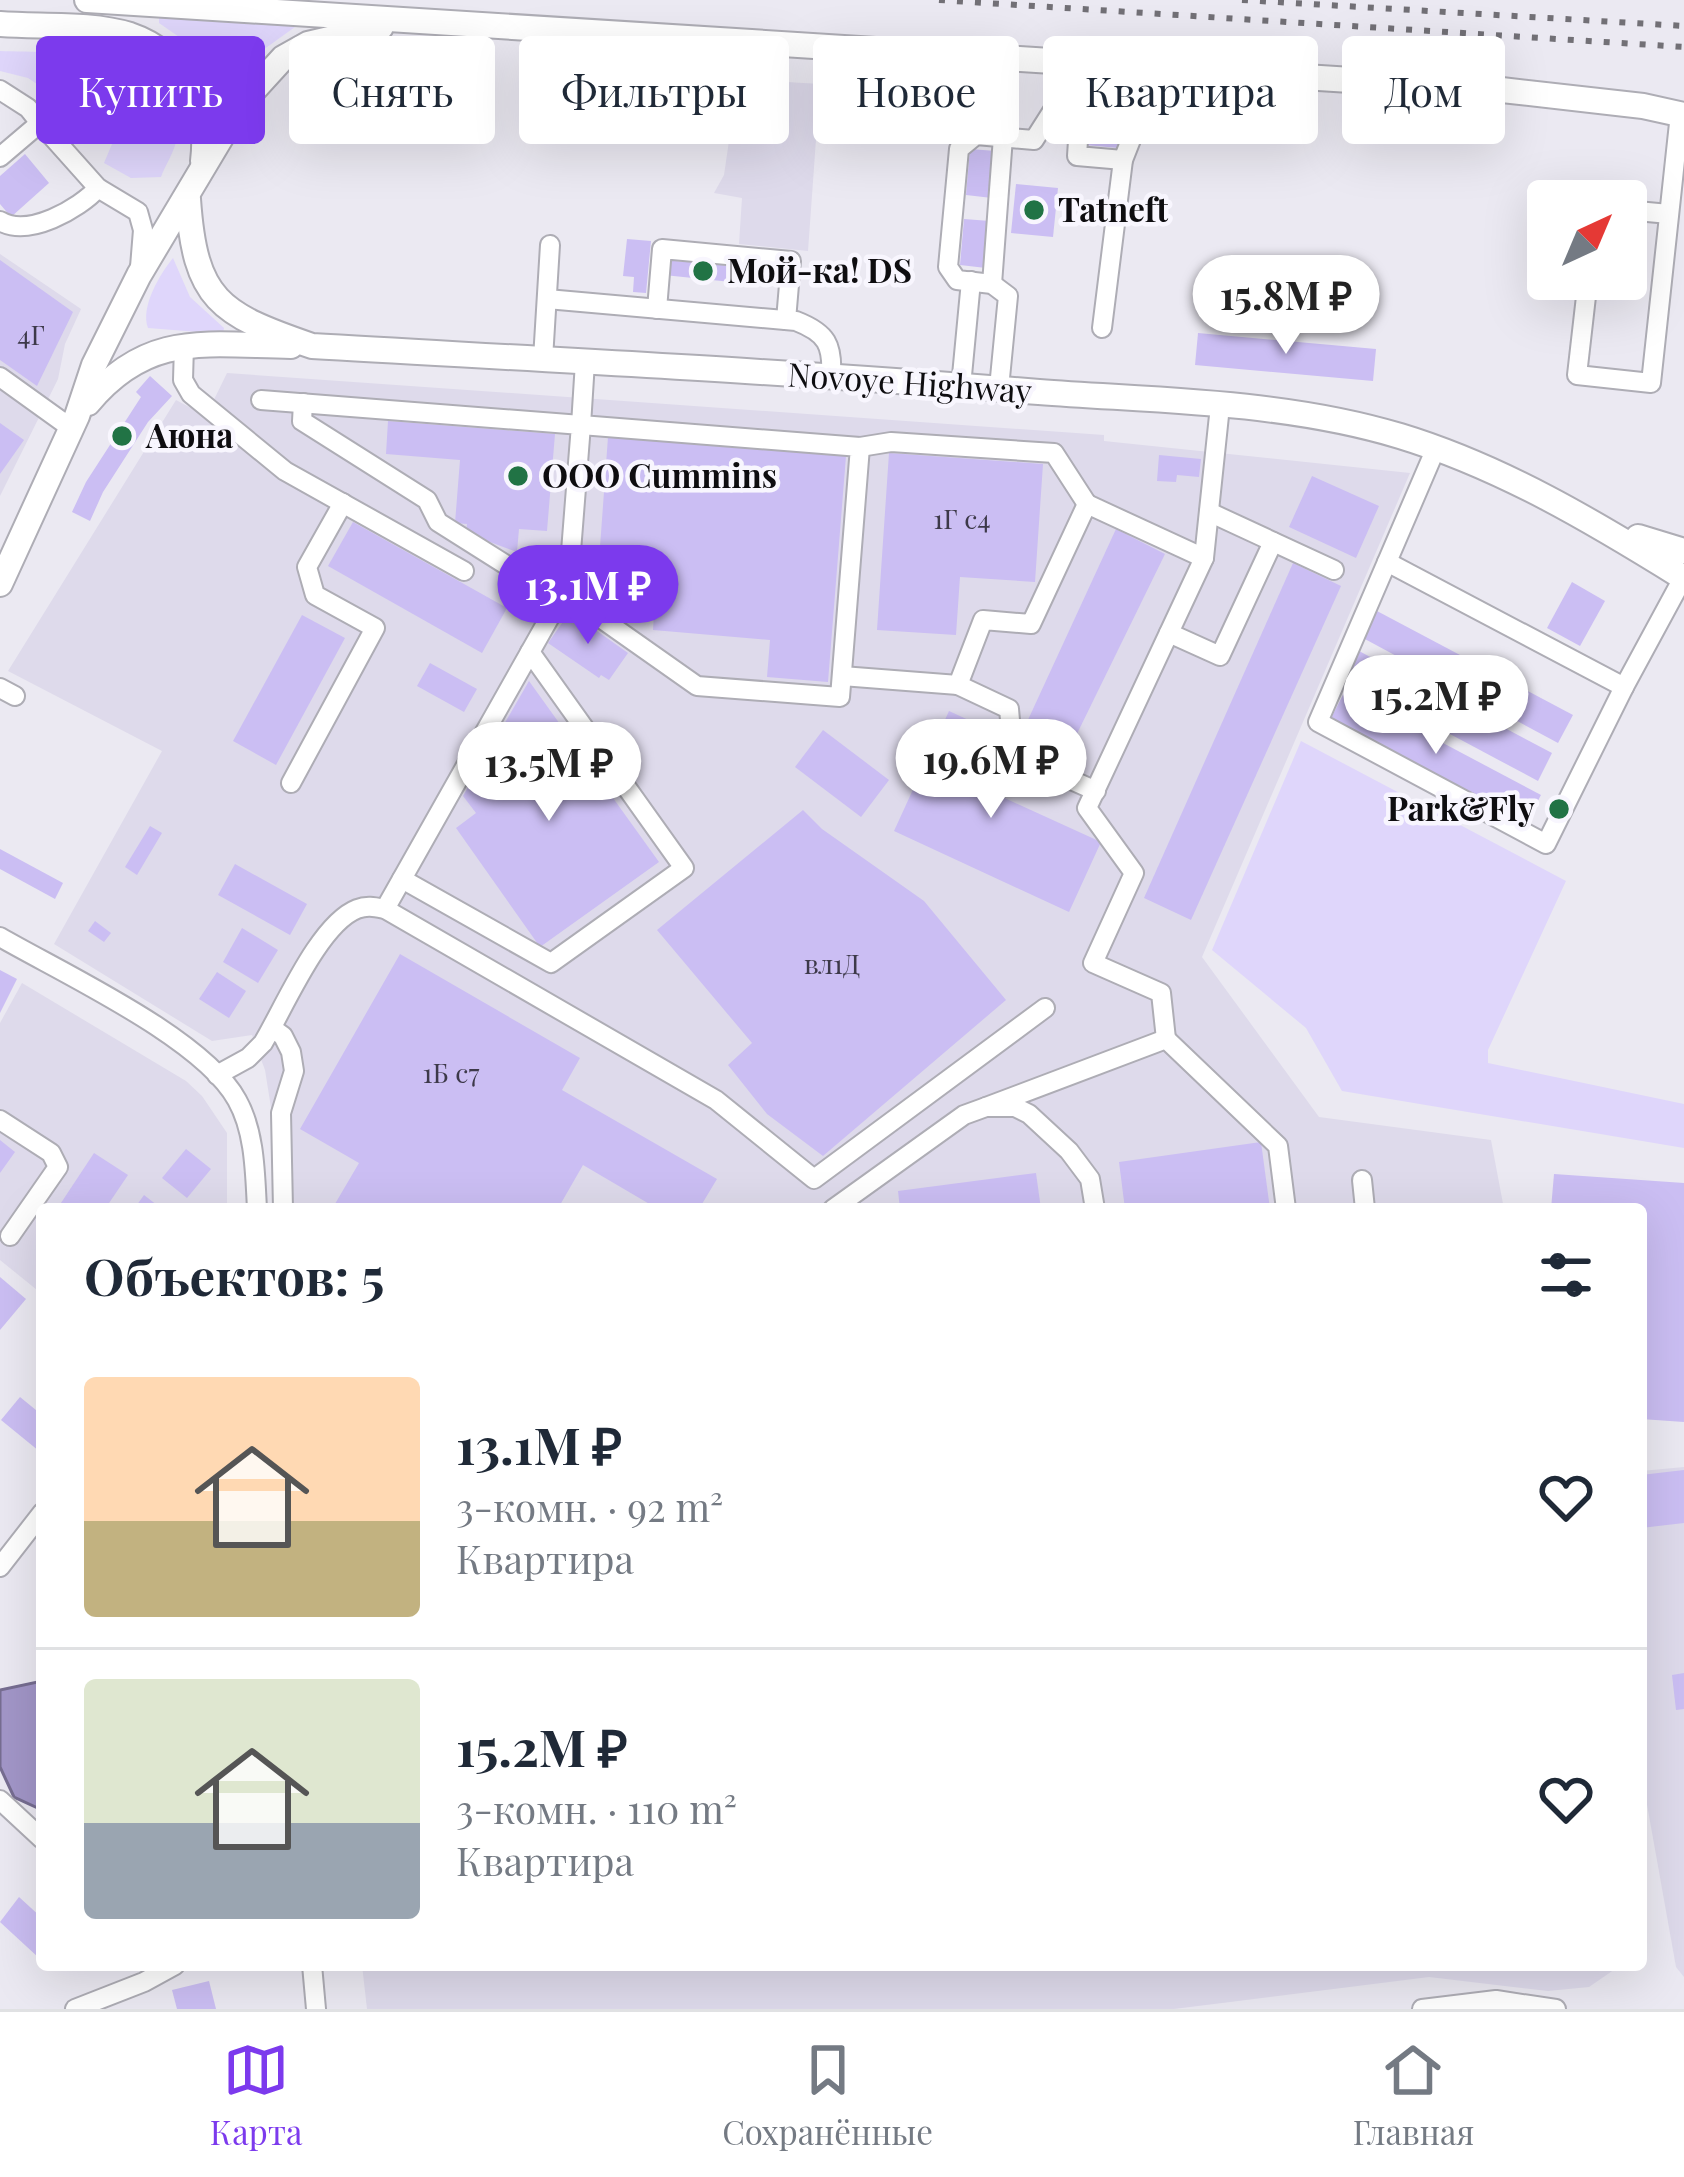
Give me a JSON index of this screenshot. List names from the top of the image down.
{
  "streets": {
    "main road": ["Novoye Highway"]
  },
  "places": [
    "Tatneft",
    "Мой-ка! DS",
    "Аюна",
    "OOO Cummins",
    "Park&Fly"
  ],
  "house_numbers": [
    "4Г",
    "1Г с4",
    "вл1Д",
    "1Б с7"
  ],
  "north": "top right",
  "page": {
    "chip": [
      "Купить",
      "Снять",
      "Фильтры",
      "Новое",
      "Квартира",
      "Дом"
    ],
    "price": [
      "15.8M ₽",
      "13.1M ₽",
      "15.2M ₽",
      "19.6M ₽",
      "13.5M ₽"
    ],
    "heading": "Объектов: 5",
    "list": [
      {
        "name": "13.1M ₽",
        "note": "3-комн. · 92 m² · Квартира"
      },
      {
        "name": "15.2M ₽",
        "note": "3-комн. · 110 m² · Квартира"
      }
    ],
    "tabs": ["Карта", "Сохранённые", "Главная"]
  }
}
